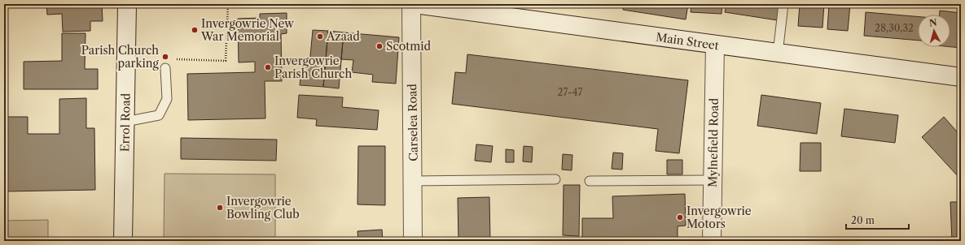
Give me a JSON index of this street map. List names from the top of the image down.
{
  "streets": {
    "street": [
      "Main Street",
      "Errol Road",
      "Carselea Road",
      "Mylnefield Road"
    ]
  },
  "crossings": [
    ["Main Street", "Carselea Road"],
    ["Main Street", "Mylnefield Road"]
  ],
  "places": [
    "Invergowrie New War Memorial",
    "Azaad",
    "Scotmid",
    "Parish Church parking",
    "Invergowrie Parish Church",
    "Invergowrie Bowling Club",
    "Invergowrie Motors"
  ],
  "house_numbers": ["28,30,32", "27-47"],
  "scale_bar": "20 m",
  "north": "top"
}
